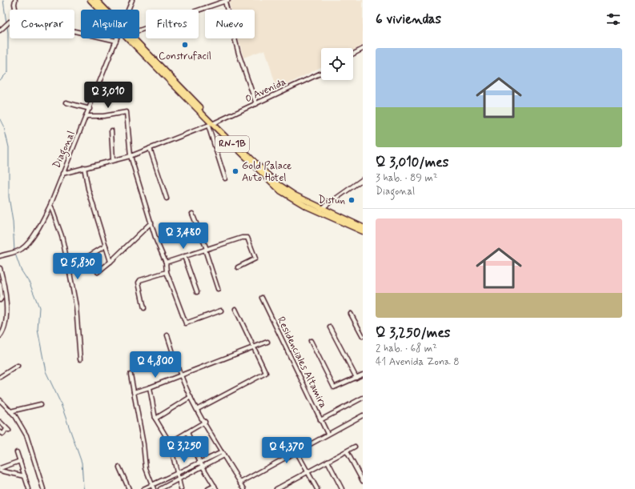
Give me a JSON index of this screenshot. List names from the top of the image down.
{
  "streets": {
    "highway": ["RN-1B"],
    "street": ["0 Avenida", "Diagonal", "Residenciales Altamira"]
  },
  "crossings": [
    ["0 Avenida", "RN-1B"],
    ["0 Avenida", "Diagonal"]
  ],
  "places": ["Construfacil", "Gold Palace Auto Hotel", "Distun"],
  "page": {
    "heading": "6 viviendas",
    "chip": [
      "Comprar",
      "Alquilar",
      "Filtros",
      "Nuevo"
    ],
    "list": [
      {
        "name": "Q 3,010/mes",
        "note": "3 hab. · 89 m² · Diagonal"
      },
      {
        "name": "Q 3,250/mes",
        "note": "2 hab. · 68 m² · 41 Avenida Zona 8"
      }
    ],
    "price": [
      "Q 3,010",
      "Q 3,480",
      "Q 5,830",
      "Q 4,800",
      "Q 3,250",
      "Q 4,370"
    ]
  }
}
